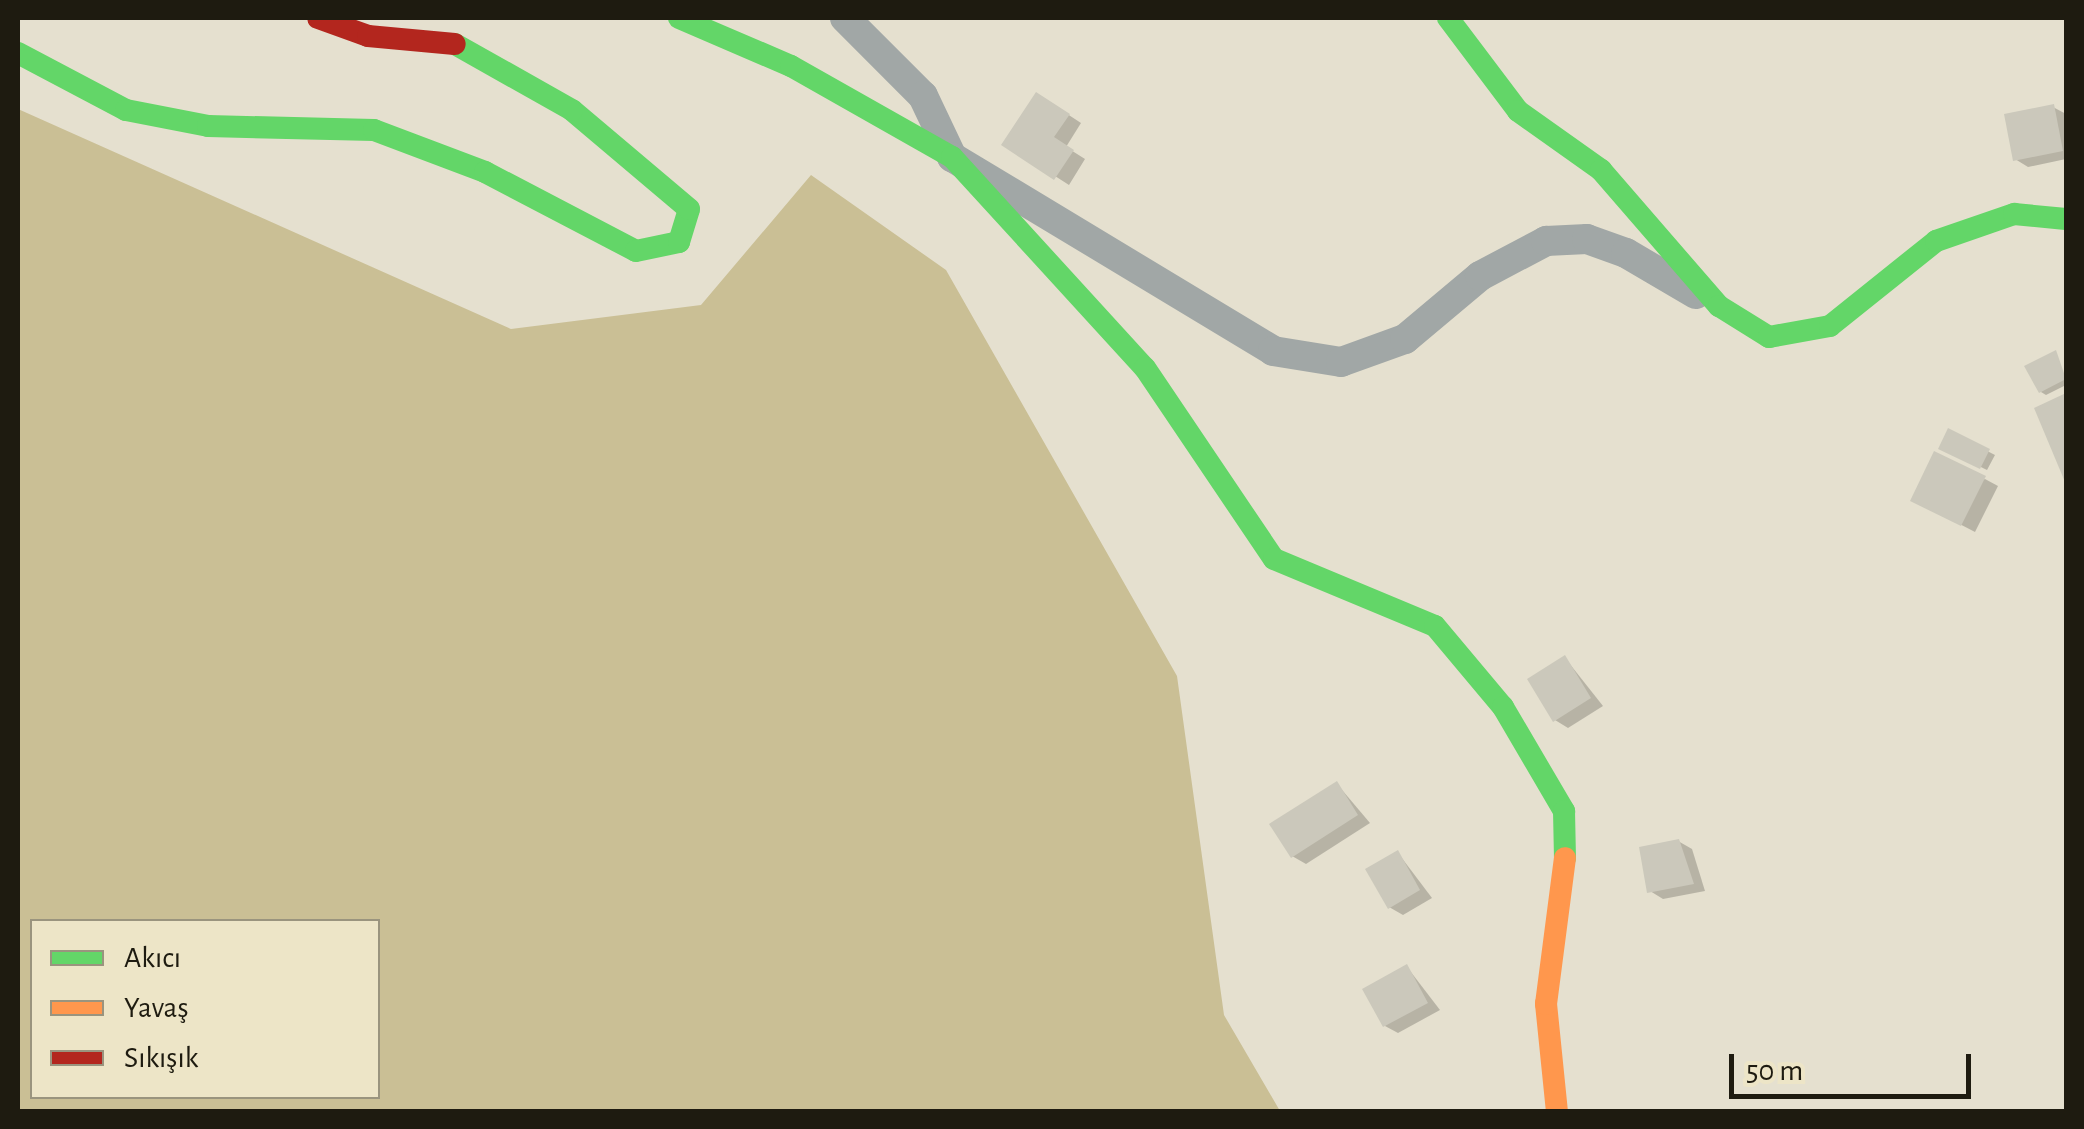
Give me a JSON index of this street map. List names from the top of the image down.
{
  "legend": ["Akıcı", "Yavaş", "Sıkışık"],
  "scale_bar": "50 m"
}
